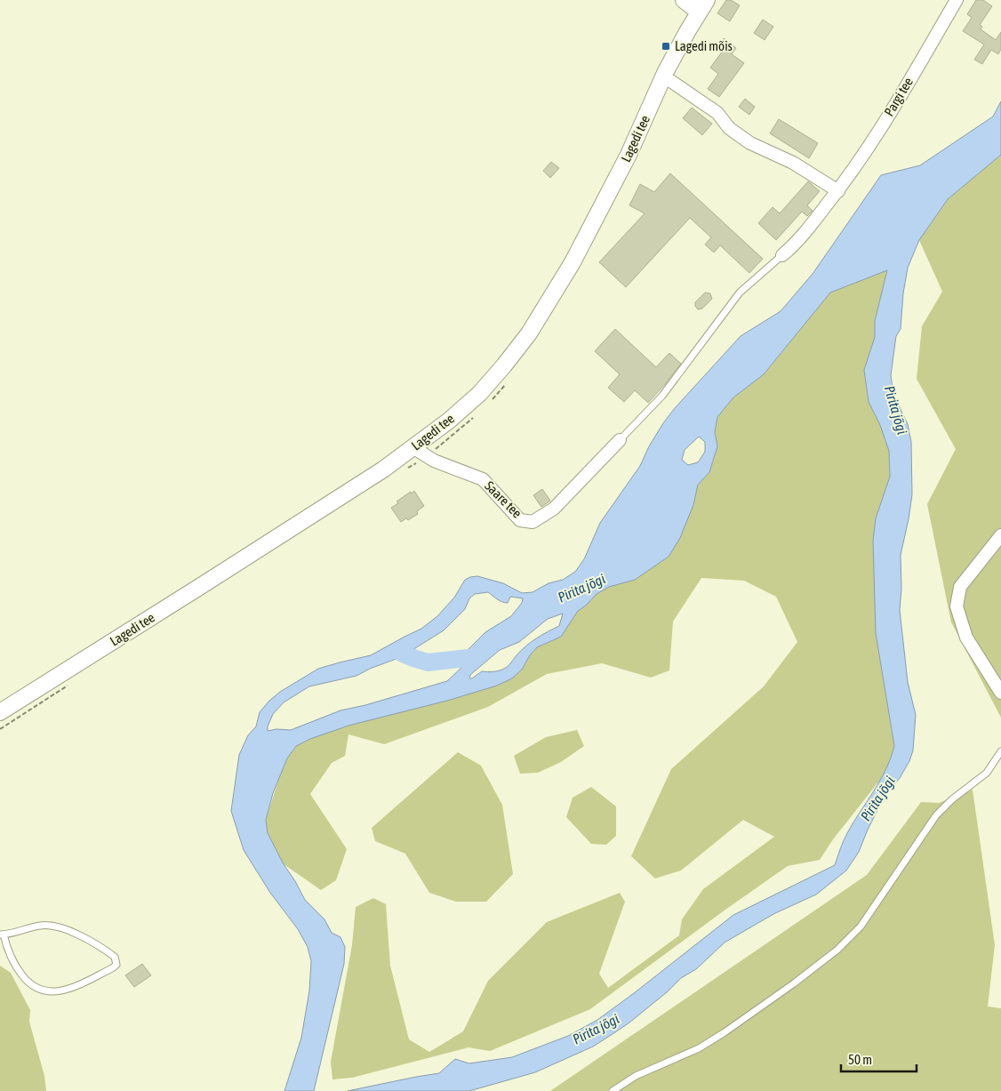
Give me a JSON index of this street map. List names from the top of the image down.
{
  "streets": {
    "street": ["Pargi tee", "Lagedi tee", "Saare tee"]
  },
  "crossings": [
    ["Lagedi tee", "Saare tee"]
  ],
  "water": ["Pirita jõgi"],
  "places": {
    "transit": ["Lagedi mõis"]
  },
  "scale_bar": "50 m"
}
